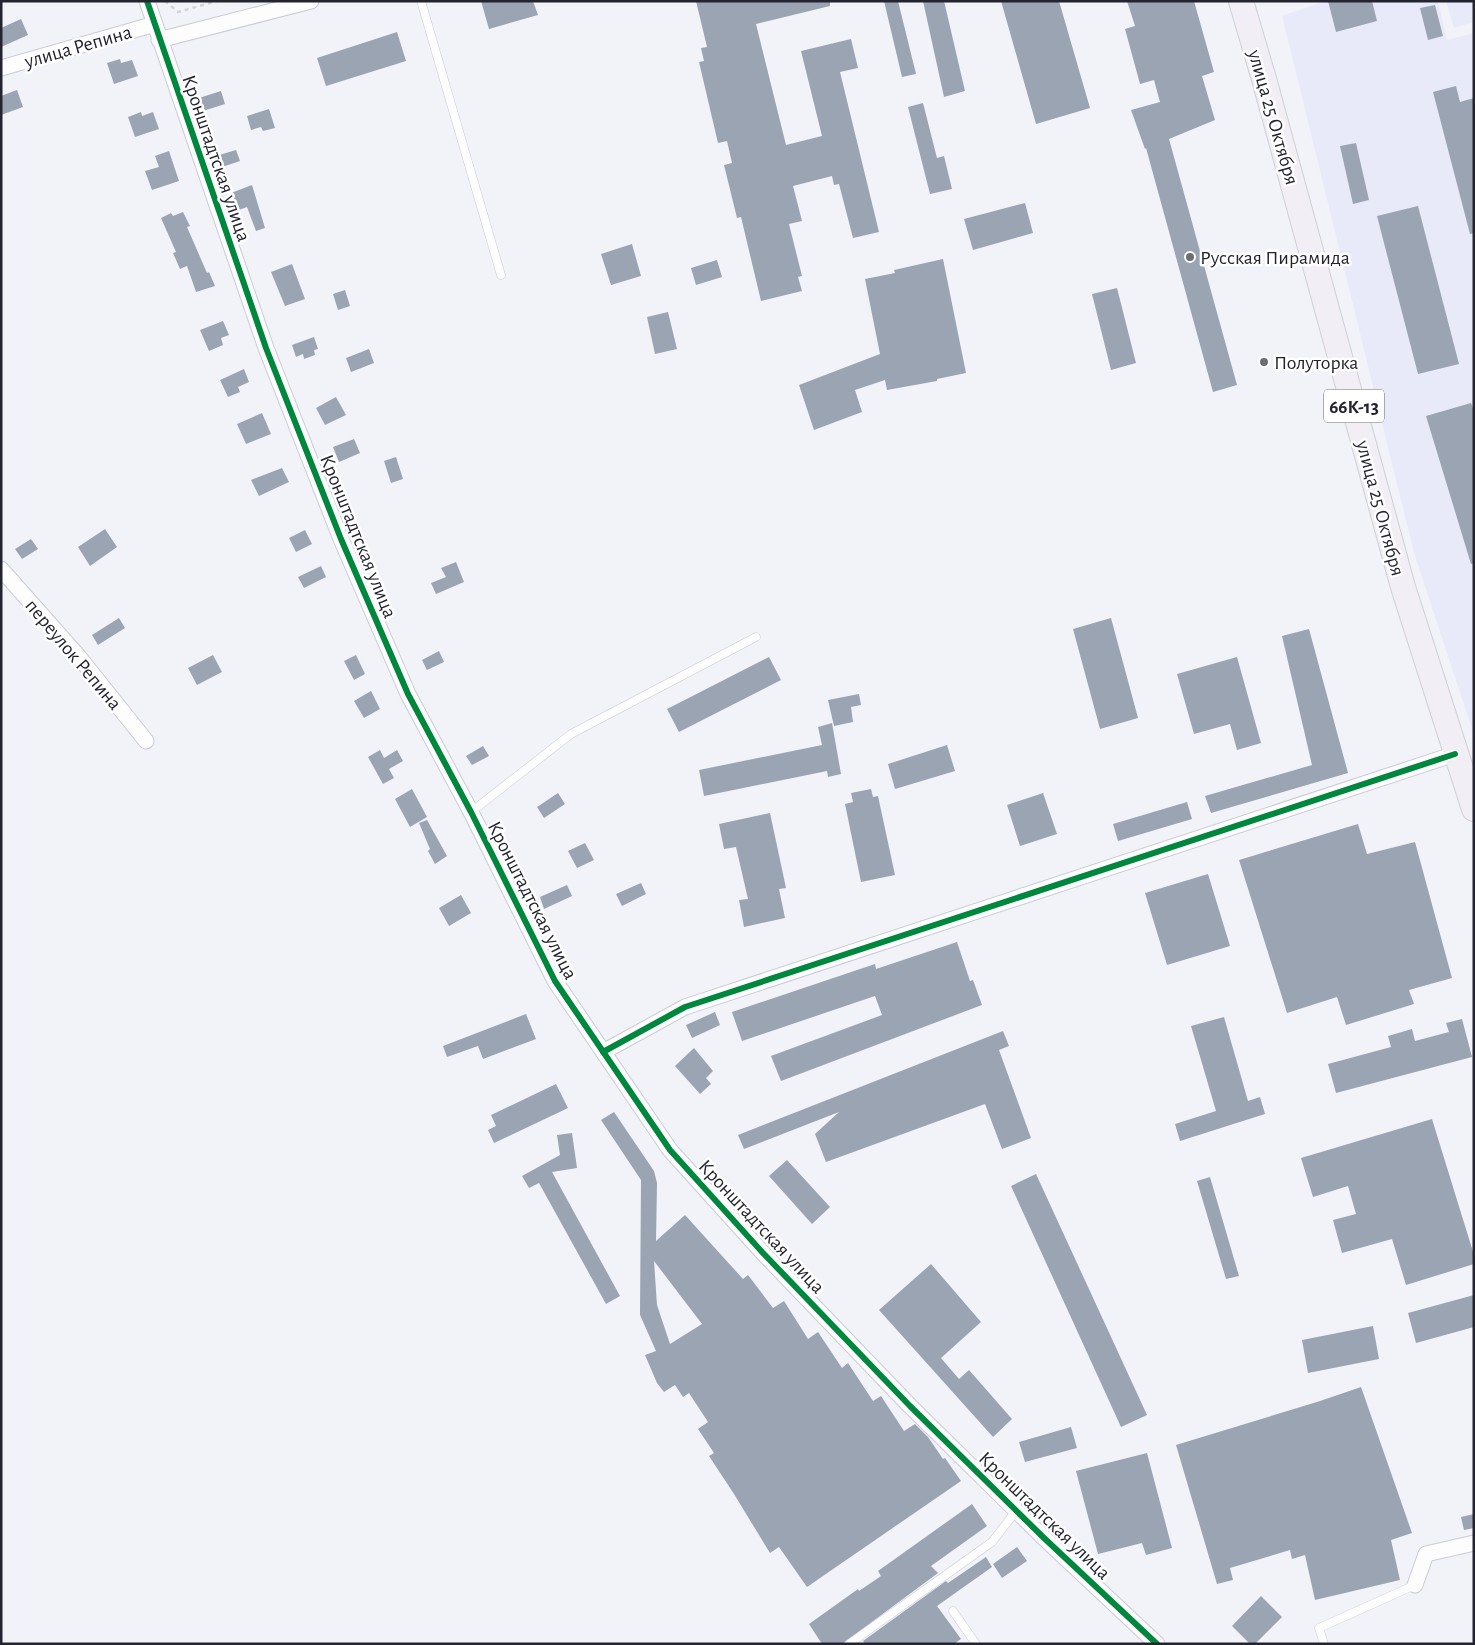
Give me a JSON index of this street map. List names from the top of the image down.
{
  "streets": {
    "main road": ["улица 25 Октября", "66К-13"],
    "street": ["улица Репина", "Кронштадтская улица", "переулок Репина"]
  },
  "crossings": [
    ["улица Репина", "Кронштадтская улица"]
  ],
  "places": ["Русская Пирамида", "Полуторка"]
}
